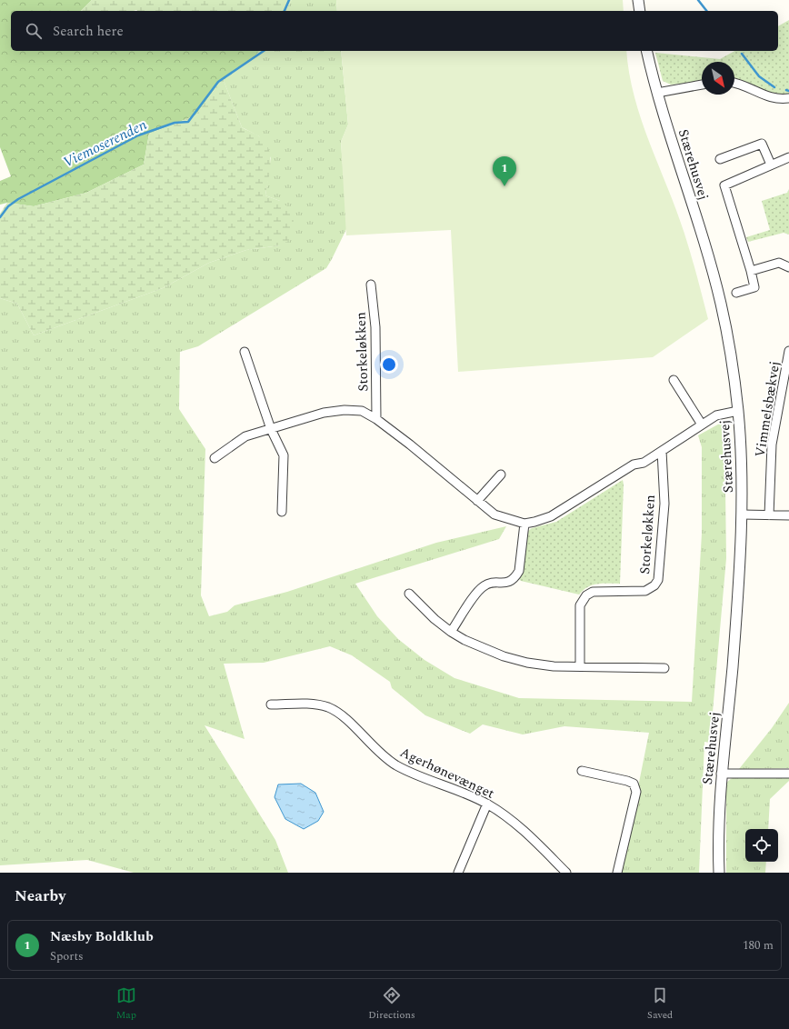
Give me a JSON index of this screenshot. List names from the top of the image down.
{
  "streets": {
    "street": [
      "Stærehusvej",
      "Storkeløkken",
      "Vimmelsbækvej",
      "Agerhønevænget"
    ]
  },
  "water": ["Viemoserenden"],
  "north": "bottom right",
  "page": {
    "search": "Search here",
    "pins": "1",
    "heading": "Nearby",
    "list": [
      {
        "mark": "1",
        "name": "Næsby Boldklub",
        "note": "Sports",
        "value": "180 m"
      }
    ],
    "nav": ["Map", "Directions", "Saved"]
  }
}
